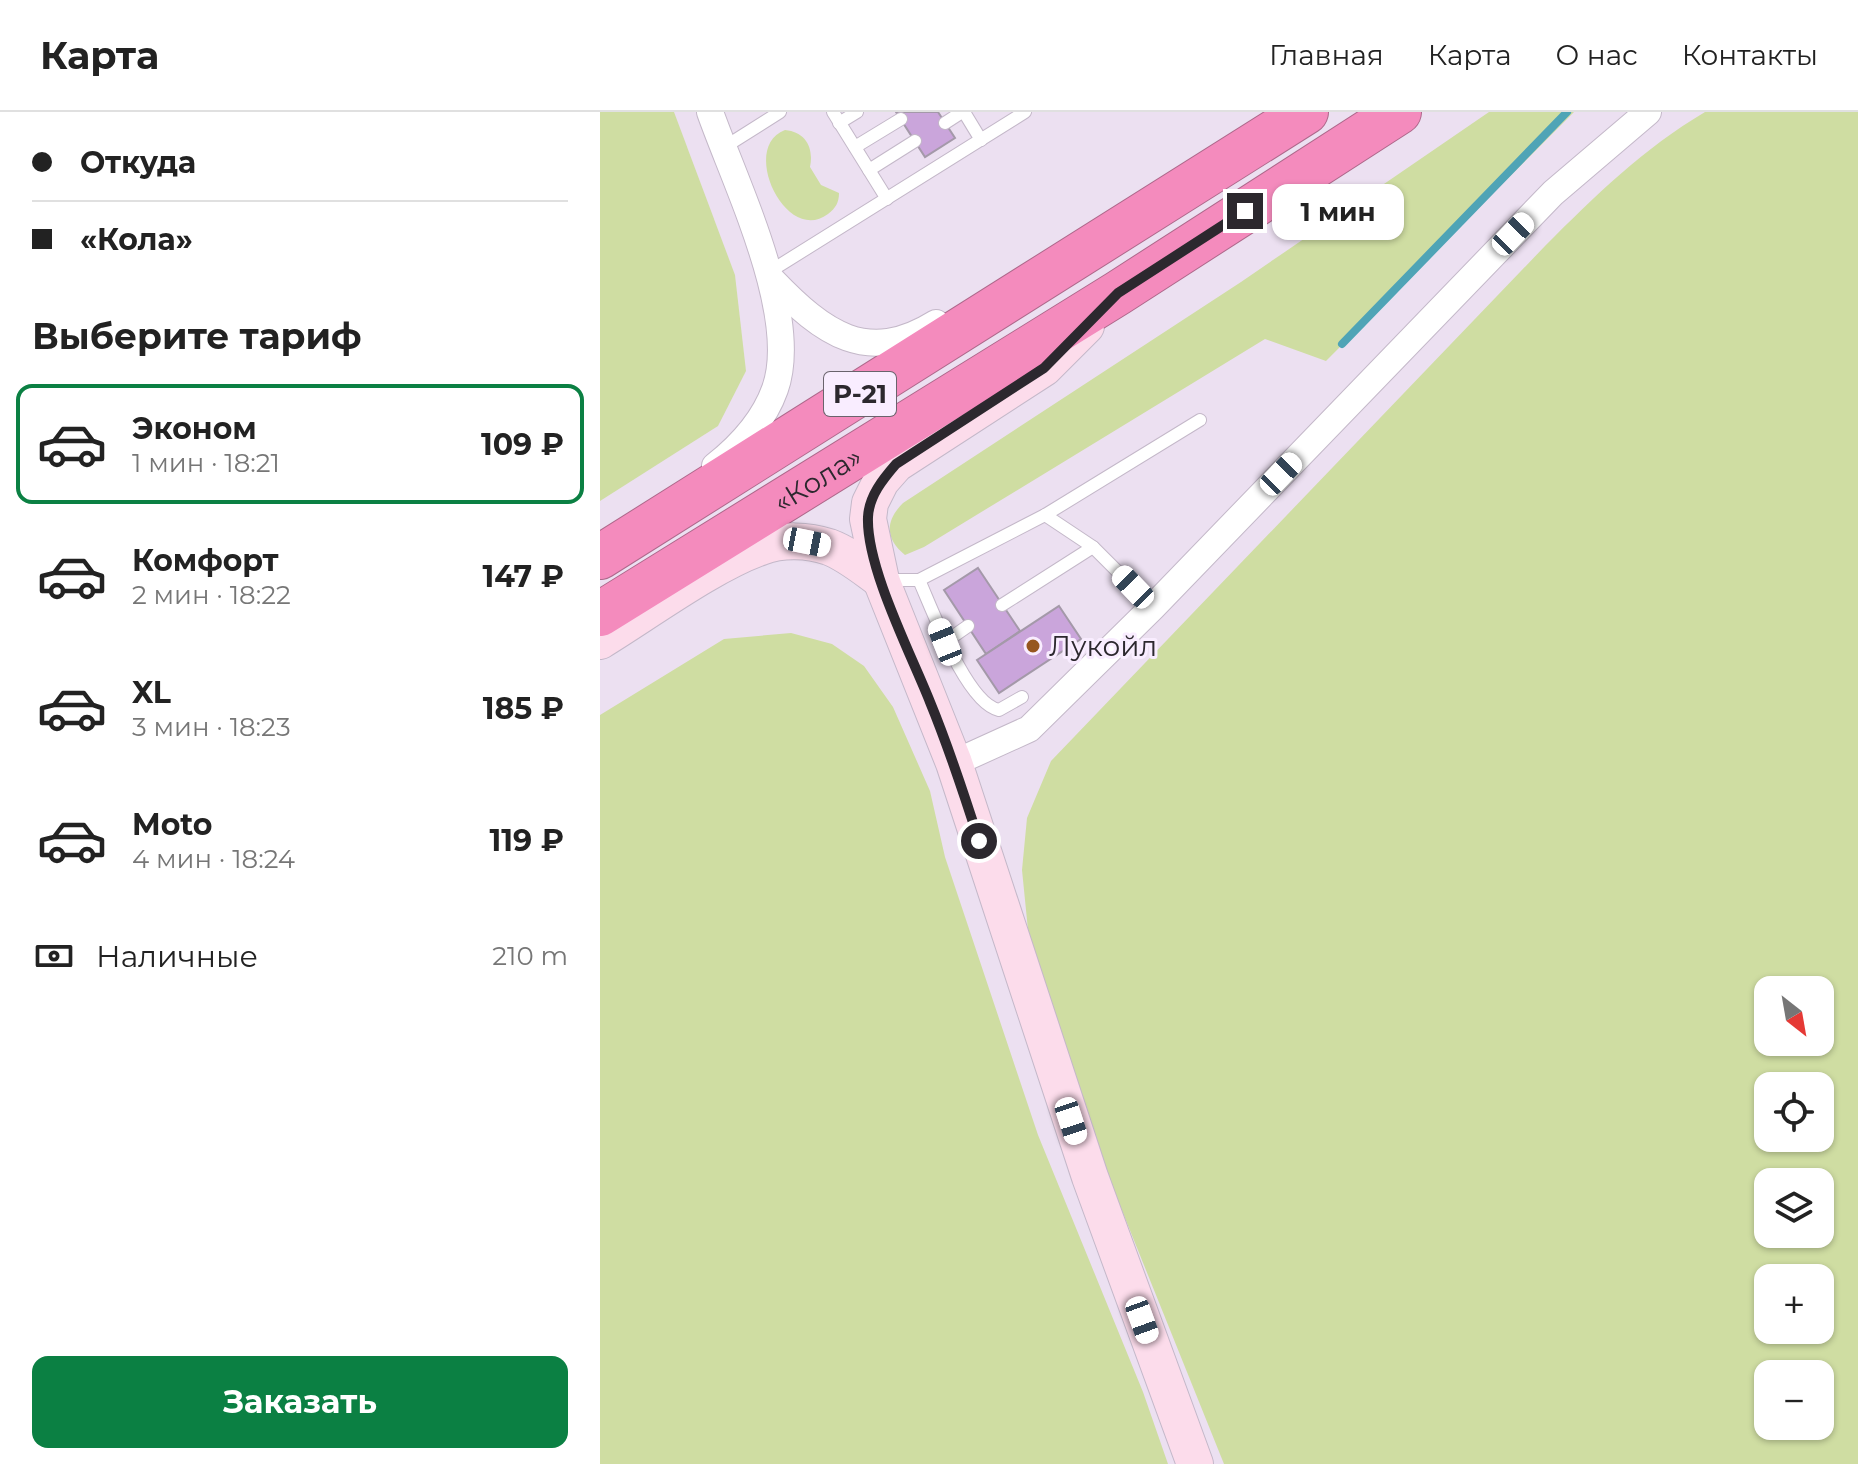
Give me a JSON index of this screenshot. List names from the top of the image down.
{
  "streets": {
    "highway": ["Р-21", "«Кола»"]
  },
  "places": ["Лукойл"],
  "north": "bottom right",
  "page": {
    "header": "Карта",
    "nav": [
      "Главная",
      "Карта",
      "О нас",
      "Контакты"
    ],
    "banner": ["Откуда", "«Кола»"],
    "bubble": "1 мин",
    "heading": "Выберите тариф",
    "list": [
      {
        "name": "Эконом",
        "note": "1 мин · 18:21",
        "value": "109 ₽"
      },
      {
        "name": "Комфорт",
        "note": "2 мин · 18:22",
        "value": "147 ₽"
      },
      {
        "name": "XL",
        "note": "3 мин · 18:23",
        "value": "185 ₽"
      },
      {
        "name": "Moto",
        "note": "4 мин · 18:24",
        "value": "119 ₽"
      }
    ],
    "pay": ["Наличные", "210 m"],
    "map_buttons": ["+", "−"],
    "buttons": "Заказать"
  }
}
